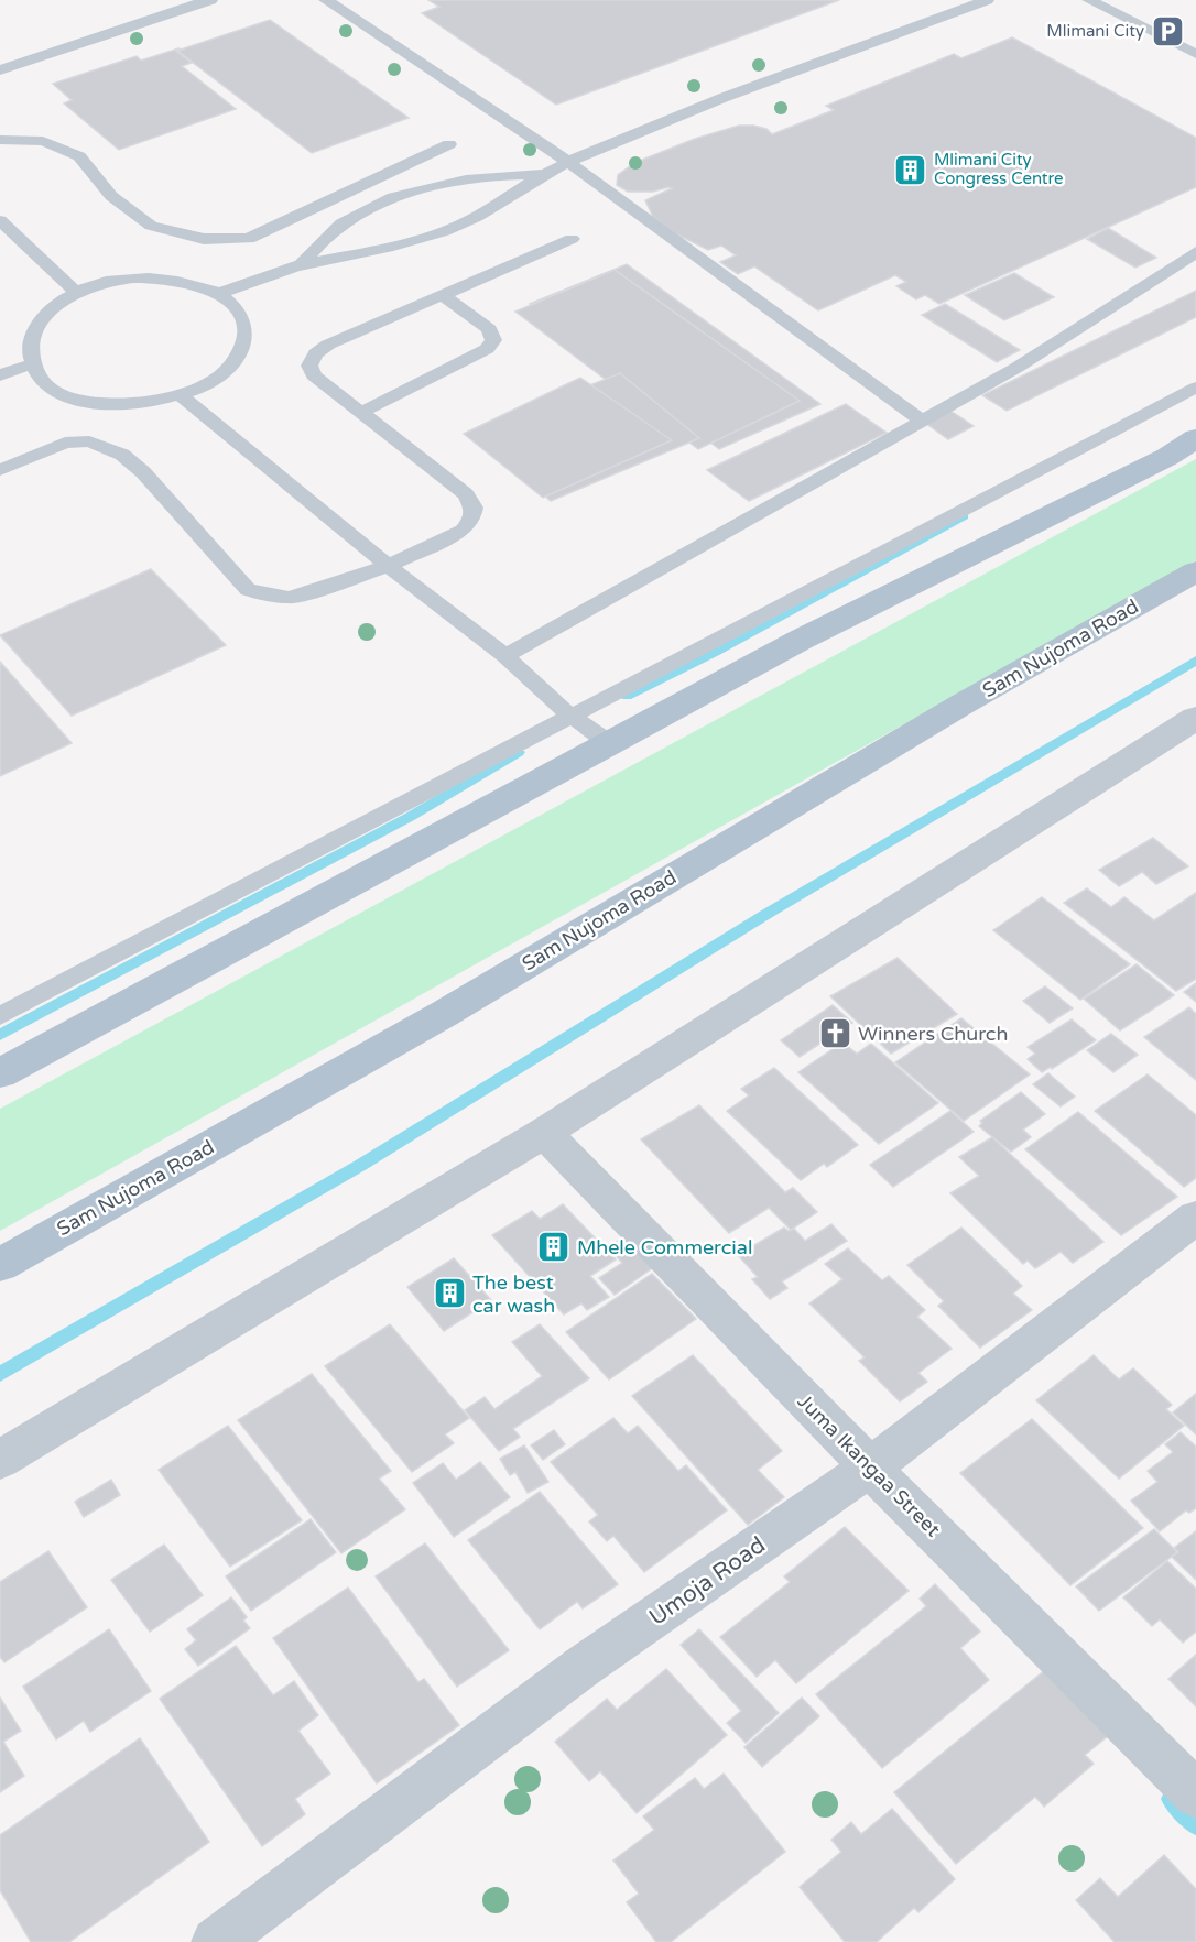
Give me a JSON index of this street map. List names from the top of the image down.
{
  "streets": {
    "main road": ["Sam Nujoma Road"],
    "street": ["Juma Ikangaa Street", "Umoja Road"]
  },
  "crossings": [
    ["Juma Ikangaa Street", "Umoja Road"]
  ],
  "places": {
    "parking": ["Mlimani City"],
    "building": ["Mlimani City Congress Centre", "Mhele Commercial", "The best car wash"],
    "church": ["Winners Church"]
  }
}
